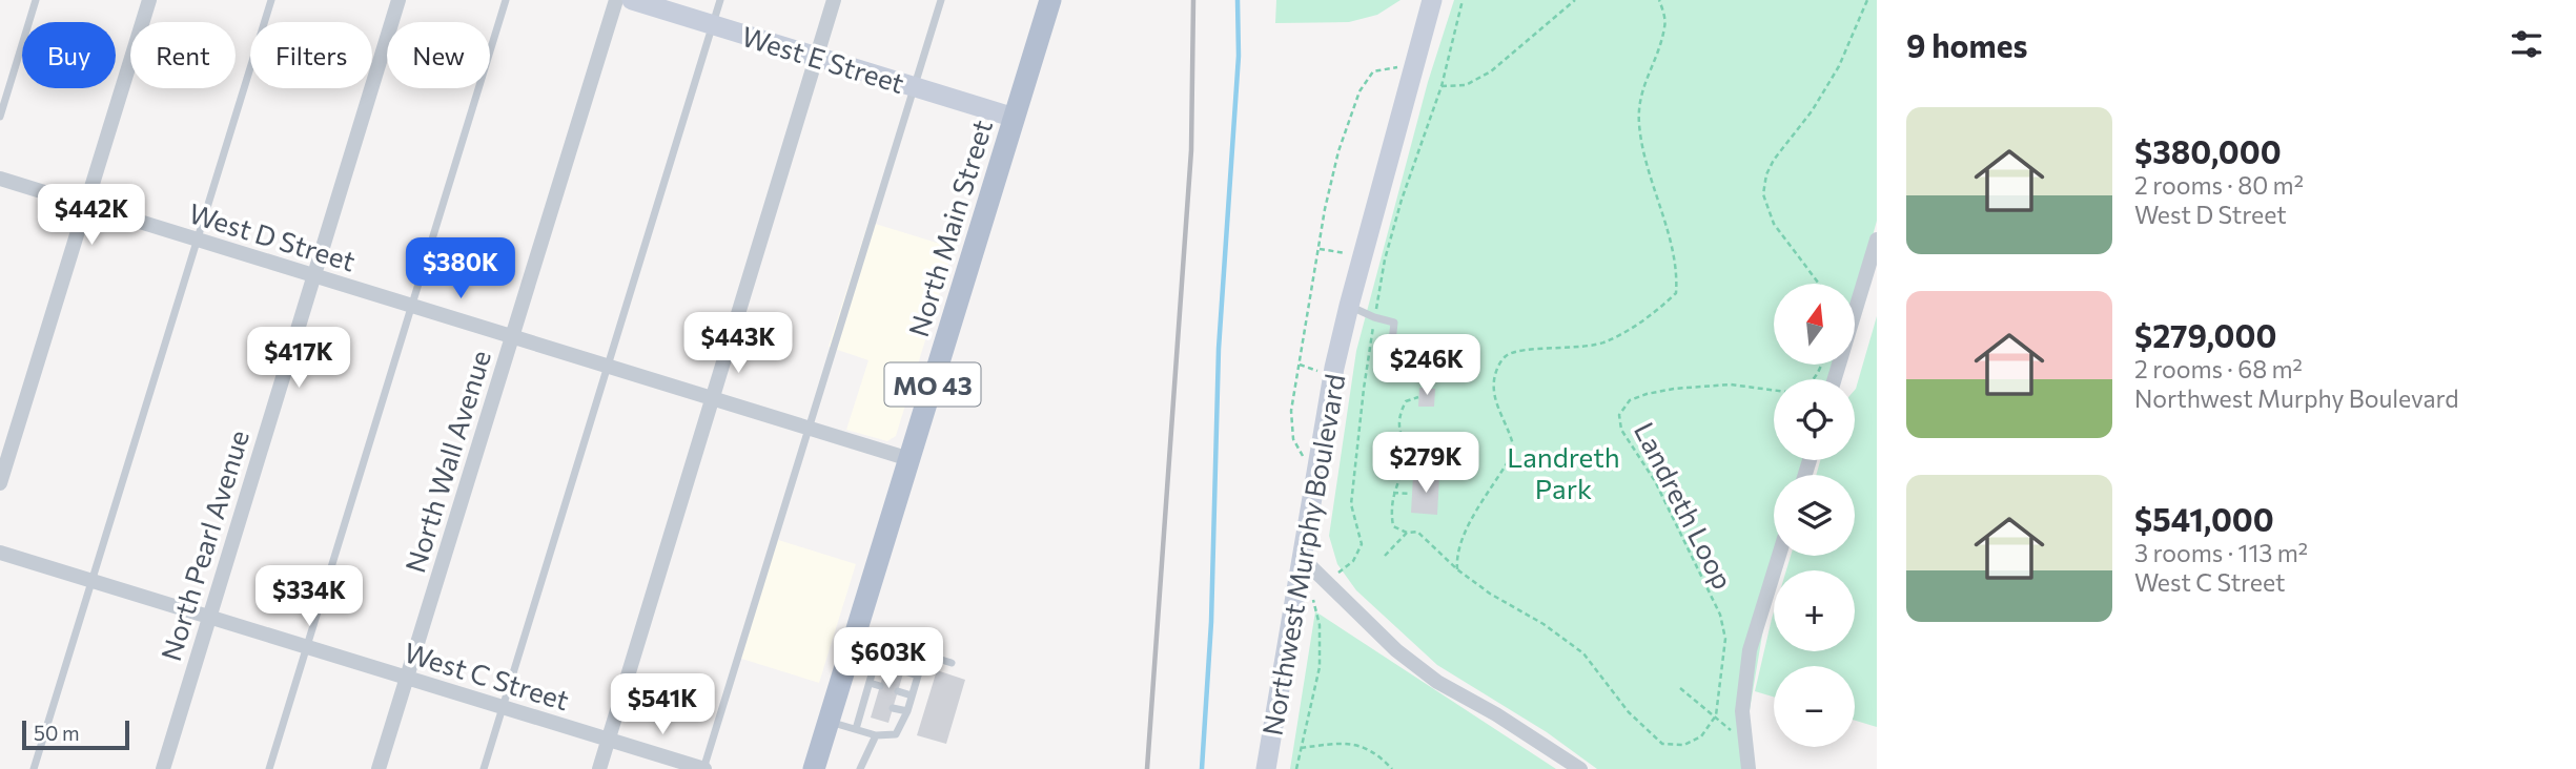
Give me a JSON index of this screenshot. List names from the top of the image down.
{
  "streets": {
    "main road": ["North Main Street", "MO 43"],
    "street": [
      "West E Street",
      "West D Street",
      "North Wall Avenue",
      "North Pearl Avenue",
      "Northwest Murphy Boulevard",
      "West C Street"
    ],
    "path": ["Landreth Loop"]
  },
  "crossings": [
    ["West E Street", "North Main Street"],
    ["North Main Street", "West D Street"],
    ["West D Street", "North Wall Avenue"],
    ["West D Street", "North Pearl Avenue"],
    ["North Wall Avenue", "West C Street"],
    ["North Pearl Avenue", "West C Street"]
  ],
  "parks": ["Landreth Park"],
  "scale_bar": "50 m",
  "north": "top",
  "page": {
    "heading": "9 homes",
    "chip": [
      "Buy",
      "Rent",
      "Filters",
      "New"
    ],
    "list": [
      {
        "name": "$380,000",
        "note": "2 rooms · 80 m² · West D Street"
      },
      {
        "name": "$279,000",
        "note": "2 rooms · 68 m² · Northwest Murphy Boulevard"
      },
      {
        "name": "$541,000",
        "note": "3 rooms · 113 m² · West C Street"
      }
    ],
    "price": [
      "$442K",
      "$380K",
      "$443K",
      "$417K",
      "$246K",
      "$279K",
      "$334K",
      "$603K",
      "$541K"
    ],
    "map_buttons": ["+", "−"],
    "scale": "50 m"
  }
}
